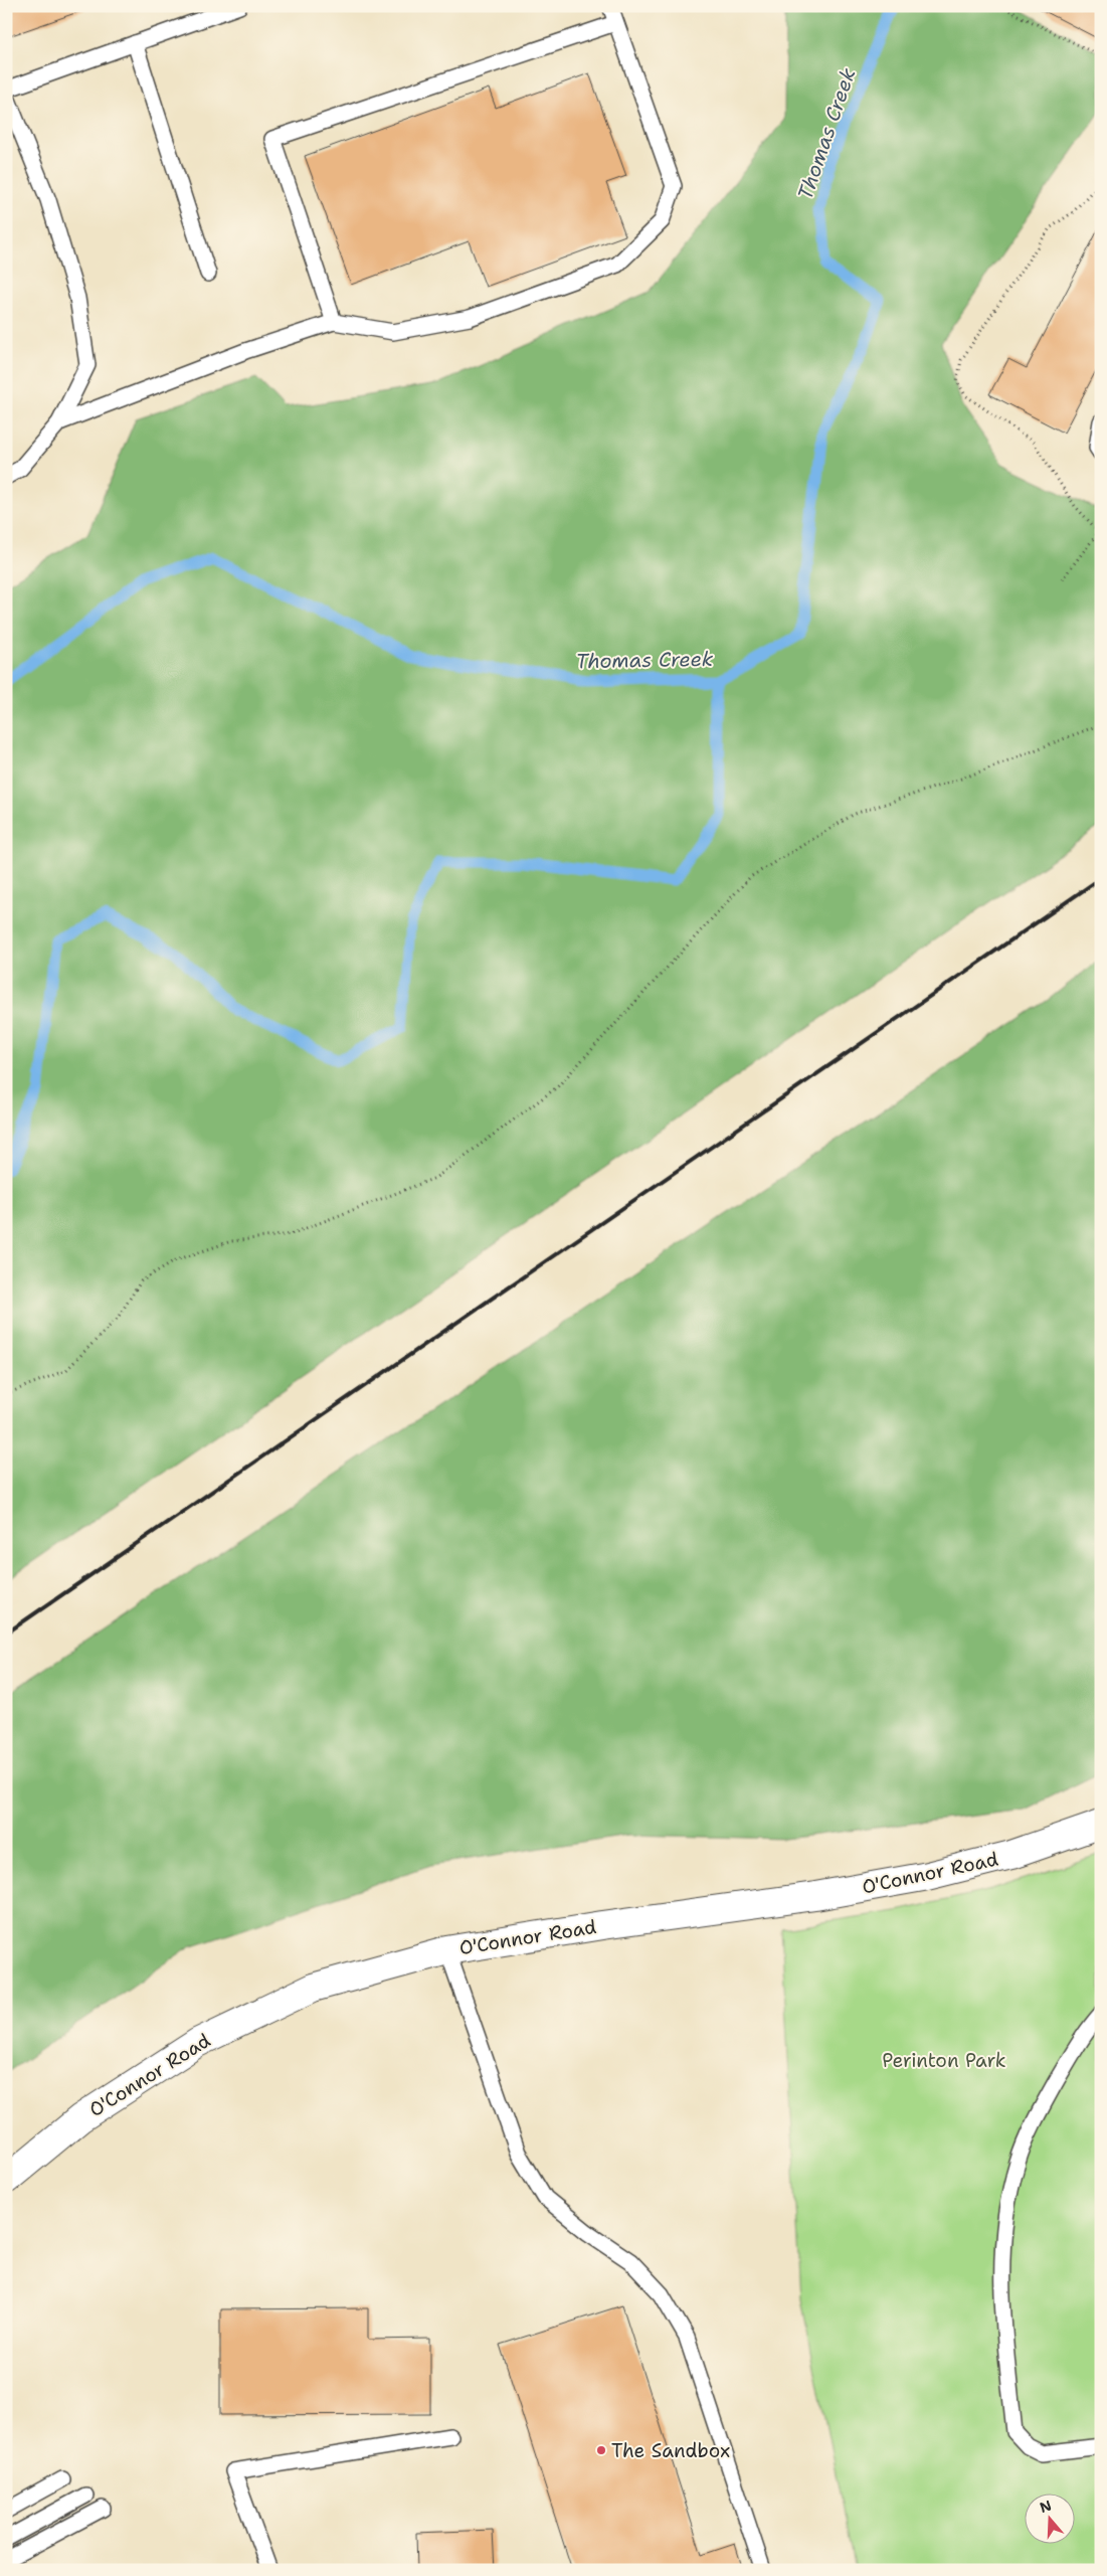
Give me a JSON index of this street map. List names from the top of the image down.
{
  "streets": {
    "street": ["O'Connor Road"]
  },
  "water": ["Thomas Creek"],
  "parks": ["Perinton Park"],
  "places": ["The Sandbox"],
  "north": "top"
}
